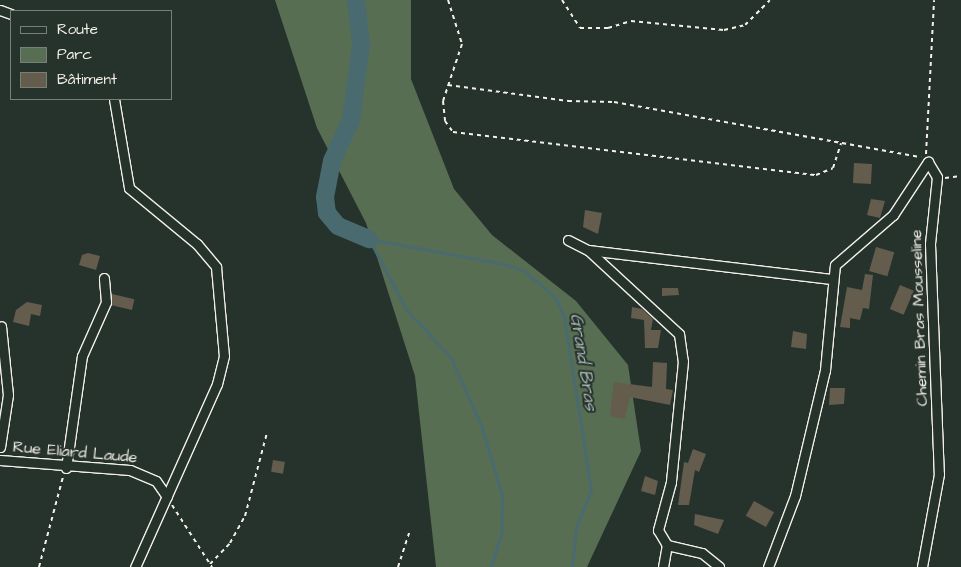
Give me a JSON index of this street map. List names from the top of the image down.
{
  "streets": {
    "street": ["Chemin Bras Mousseline", "Rue Eliard Laude"]
  },
  "water": ["Grand Bras"],
  "legend": ["Route", "Parc", "Bâtiment"]
}
